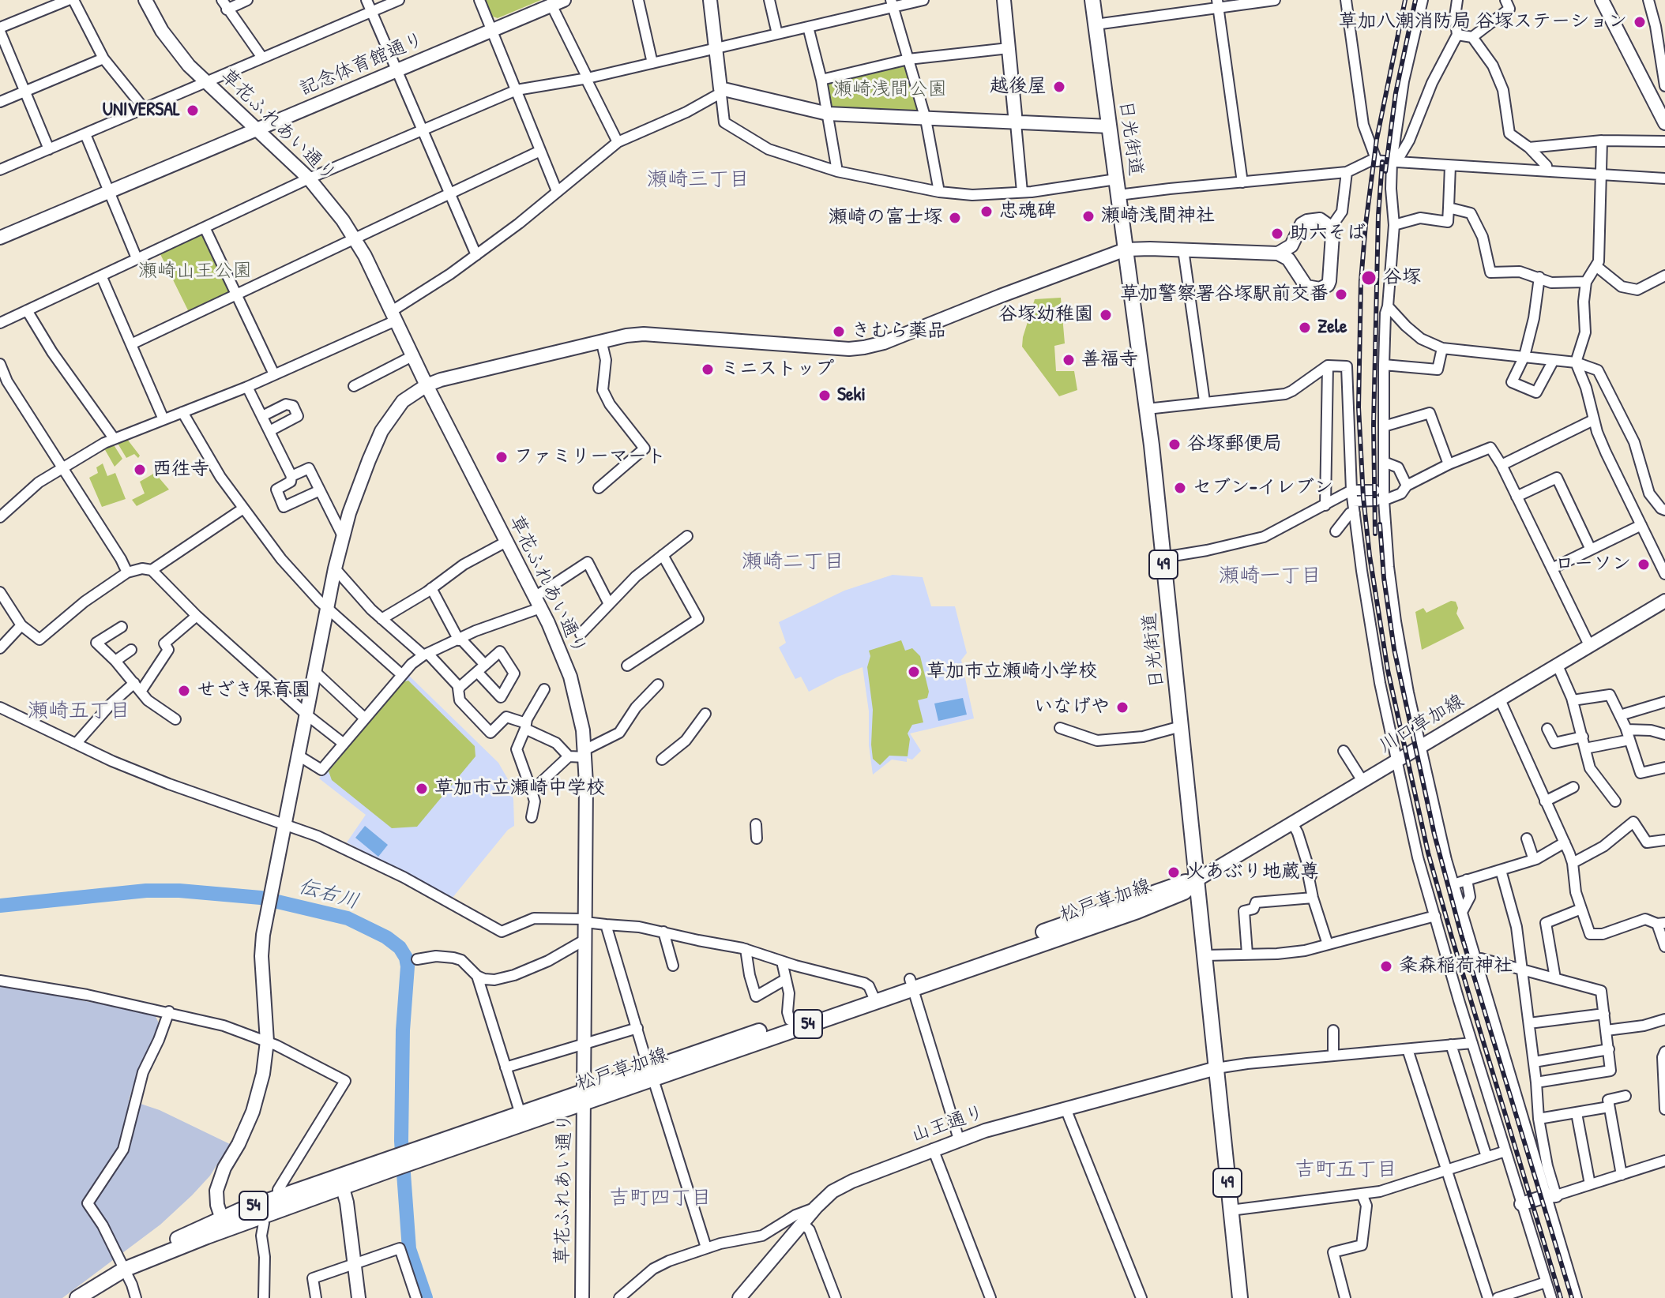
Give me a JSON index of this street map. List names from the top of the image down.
{
  "streets": {
    "main road": [
      "日光街道",
      "49",
      "松戸草加線",
      "54"
    ],
    "street": [
      "記念体育館通り",
      "草花ふれあい通り",
      "川口草加線",
      "山王通り"
    ]
  },
  "crossings": [
    ["記念体育館通り", "草花ふれあい通り"],
    ["草花ふれあい通り", "松戸草加線"],
    ["日光街道", "川口草加線"],
    ["日光街道", "松戸草加線"],
    ["日光街道", "山王通り"],
    ["川口草加線", "松戸草加線"]
  ],
  "districts": [
    "瀬崎三丁目",
    "瀬崎二丁目",
    "瀬崎一丁目",
    "瀬崎五丁目",
    "吉町五丁目",
    "吉町四丁目"
  ],
  "water": ["伝右川"],
  "parks": ["瀬崎浅間公園", "瀬崎山王公園"],
  "places": [
    "草加八潮消防局 谷塚ステーション",
    "越後屋",
    "UNIVERSAL",
    "忠魂碑",
    "瀬崎浅間神社",
    "瀬崎の富士塚",
    "助六そば",
    "谷塚",
    "草加警察署谷塚駅前交番",
    "谷塚幼稚園",
    "Zele",
    "きむら薬品",
    "善福寺",
    "ミニストップ",
    "Seki",
    "谷塚郵便局",
    "ファミリーマート",
    "西徃寺",
    "セブン-イレブン",
    "ローソン",
    "草加市立瀬崎小学校",
    "せざき保育園",
    "いなげや",
    "草加市立瀬崎中学校",
    "火あぶり地蔵尊",
    "粂森稲荷神社"
  ]
}
